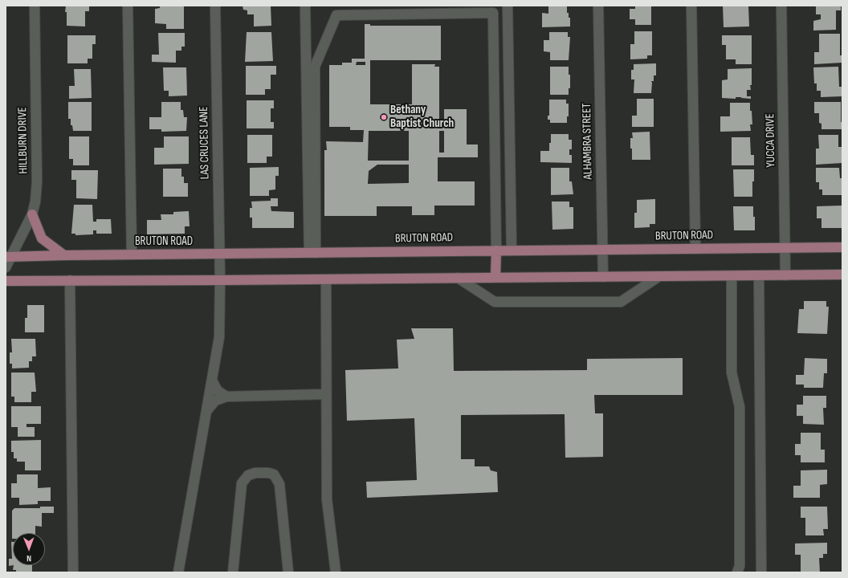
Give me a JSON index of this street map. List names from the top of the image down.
{
  "streets": {
    "main road": ["BRUTON ROAD"],
    "street": [
      "HILLBURN DRIVE",
      "YUCCA DRIVE",
      "ALHAMBRA STREET",
      "LAS CRUCES LANE"
    ]
  },
  "crossings": [
    ["HILLBURN DRIVE", "BRUTON ROAD"],
    ["YUCCA DRIVE", "BRUTON ROAD"],
    ["ALHAMBRA STREET", "BRUTON ROAD"],
    ["LAS CRUCES LANE", "BRUTON ROAD"]
  ],
  "places": ["Bethany Baptist Church"],
  "north": "bottom"
}
